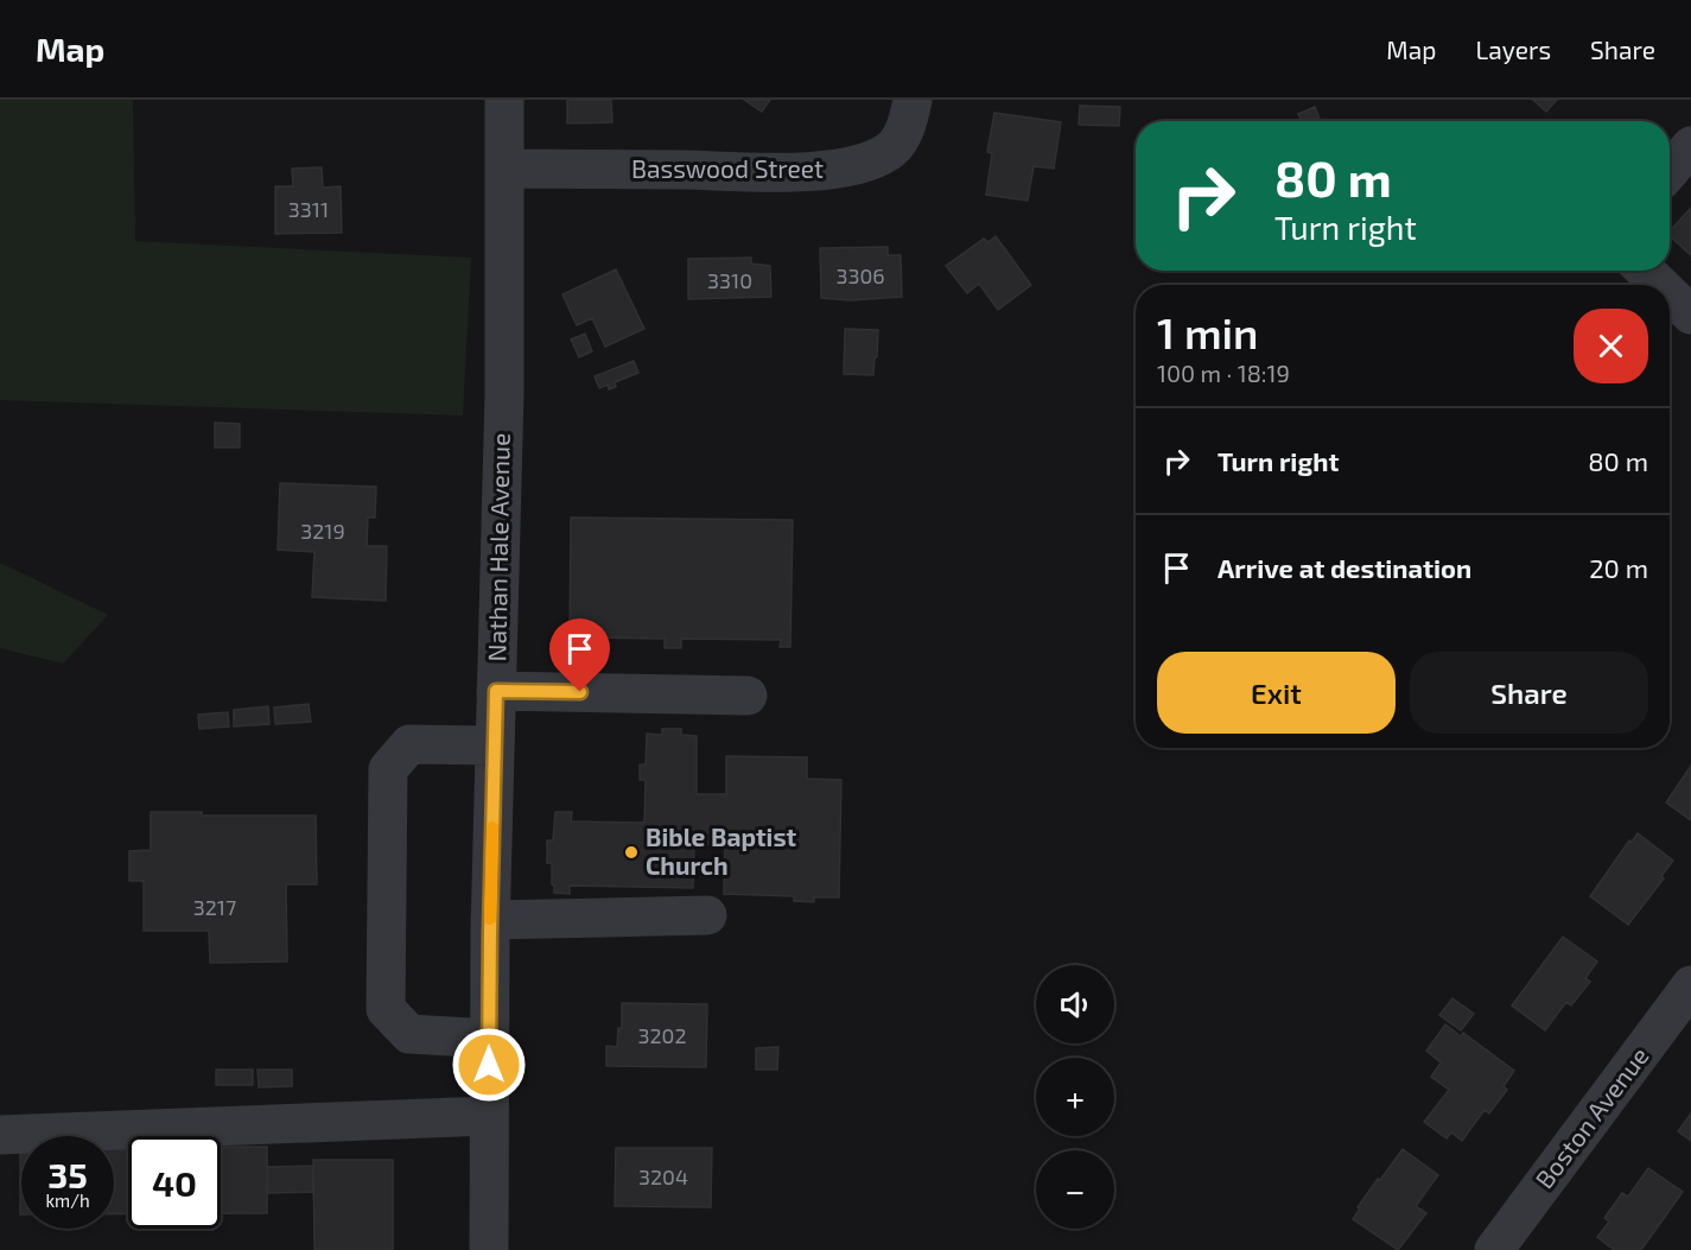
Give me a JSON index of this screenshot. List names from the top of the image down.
{
  "streets": {
    "street": ["Basswood Street", "Nathan Hale Avenue", "Boston Avenue"]
  },
  "crossings": [
    ["Basswood Street", "Nathan Hale Avenue"]
  ],
  "places": ["Bible Baptist Church"],
  "house_numbers": [
    "3311",
    "3306",
    "3310",
    "3219",
    "3217",
    "3202",
    "3204"
  ],
  "page": {
    "header": "Map",
    "nav": ["Map", "Layers", "Share"],
    "turn": ["80 m", "Turn right"],
    "heading": ["1 min", "100 m · 18:19"],
    "list": [
      {
        "name": "Turn right",
        "value": "80 m"
      },
      {
        "name": "Arrive at destination",
        "value": "20 m"
      }
    ],
    "buttons": ["Exit", "Share"],
    "map_buttons": ["+", "−"],
    "speed": "35 km/h",
    "limit": "40"
  }
}
